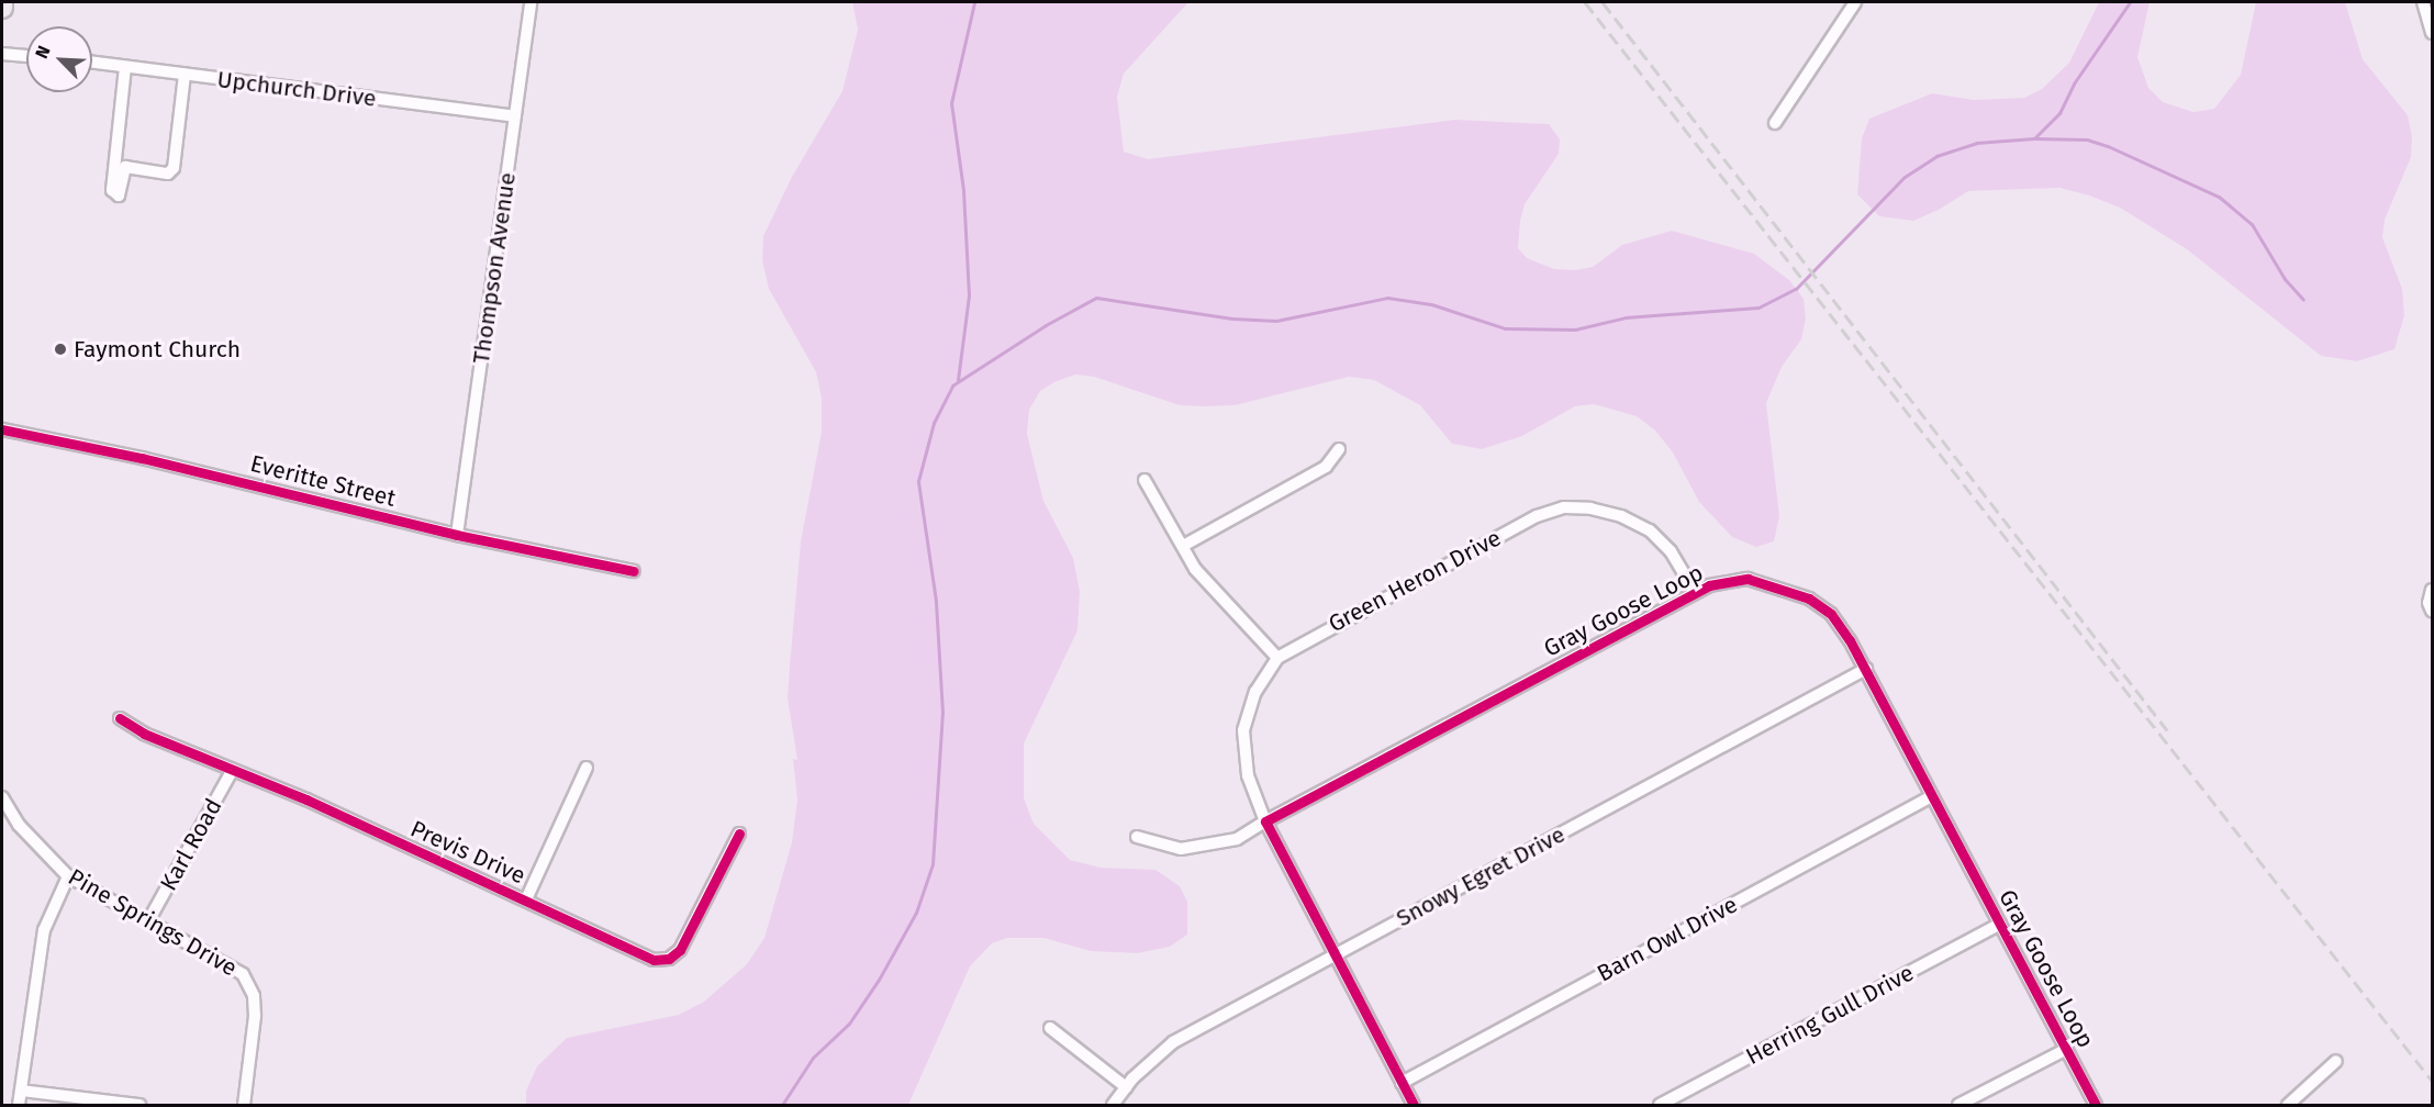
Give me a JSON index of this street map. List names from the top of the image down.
{
  "streets": {
    "street": [
      "Upchurch Drive",
      "Thompson Avenue",
      "Everitte Street",
      "Green Heron Drive",
      "Gray Goose Loop",
      "Karl Road",
      "Previs Drive",
      "Snowy Egret Drive",
      "Pine Springs Drive",
      "Barn Owl Drive",
      "Herring Gull Drive"
    ]
  },
  "crossings": [
    ["Upchurch Drive", "Thompson Avenue"],
    ["Thompson Avenue", "Everitte Street"],
    ["Green Heron Drive", "Gray Goose Loop"],
    ["Gray Goose Loop", "Snowy Egret Drive"],
    ["Gray Goose Loop", "Barn Owl Drive"],
    ["Gray Goose Loop", "Herring Gull Drive"],
    ["Karl Road", "Previs Drive"],
    ["Karl Road", "Pine Springs Drive"]
  ],
  "places": ["Faymont Church"],
  "north": "top left"
}
